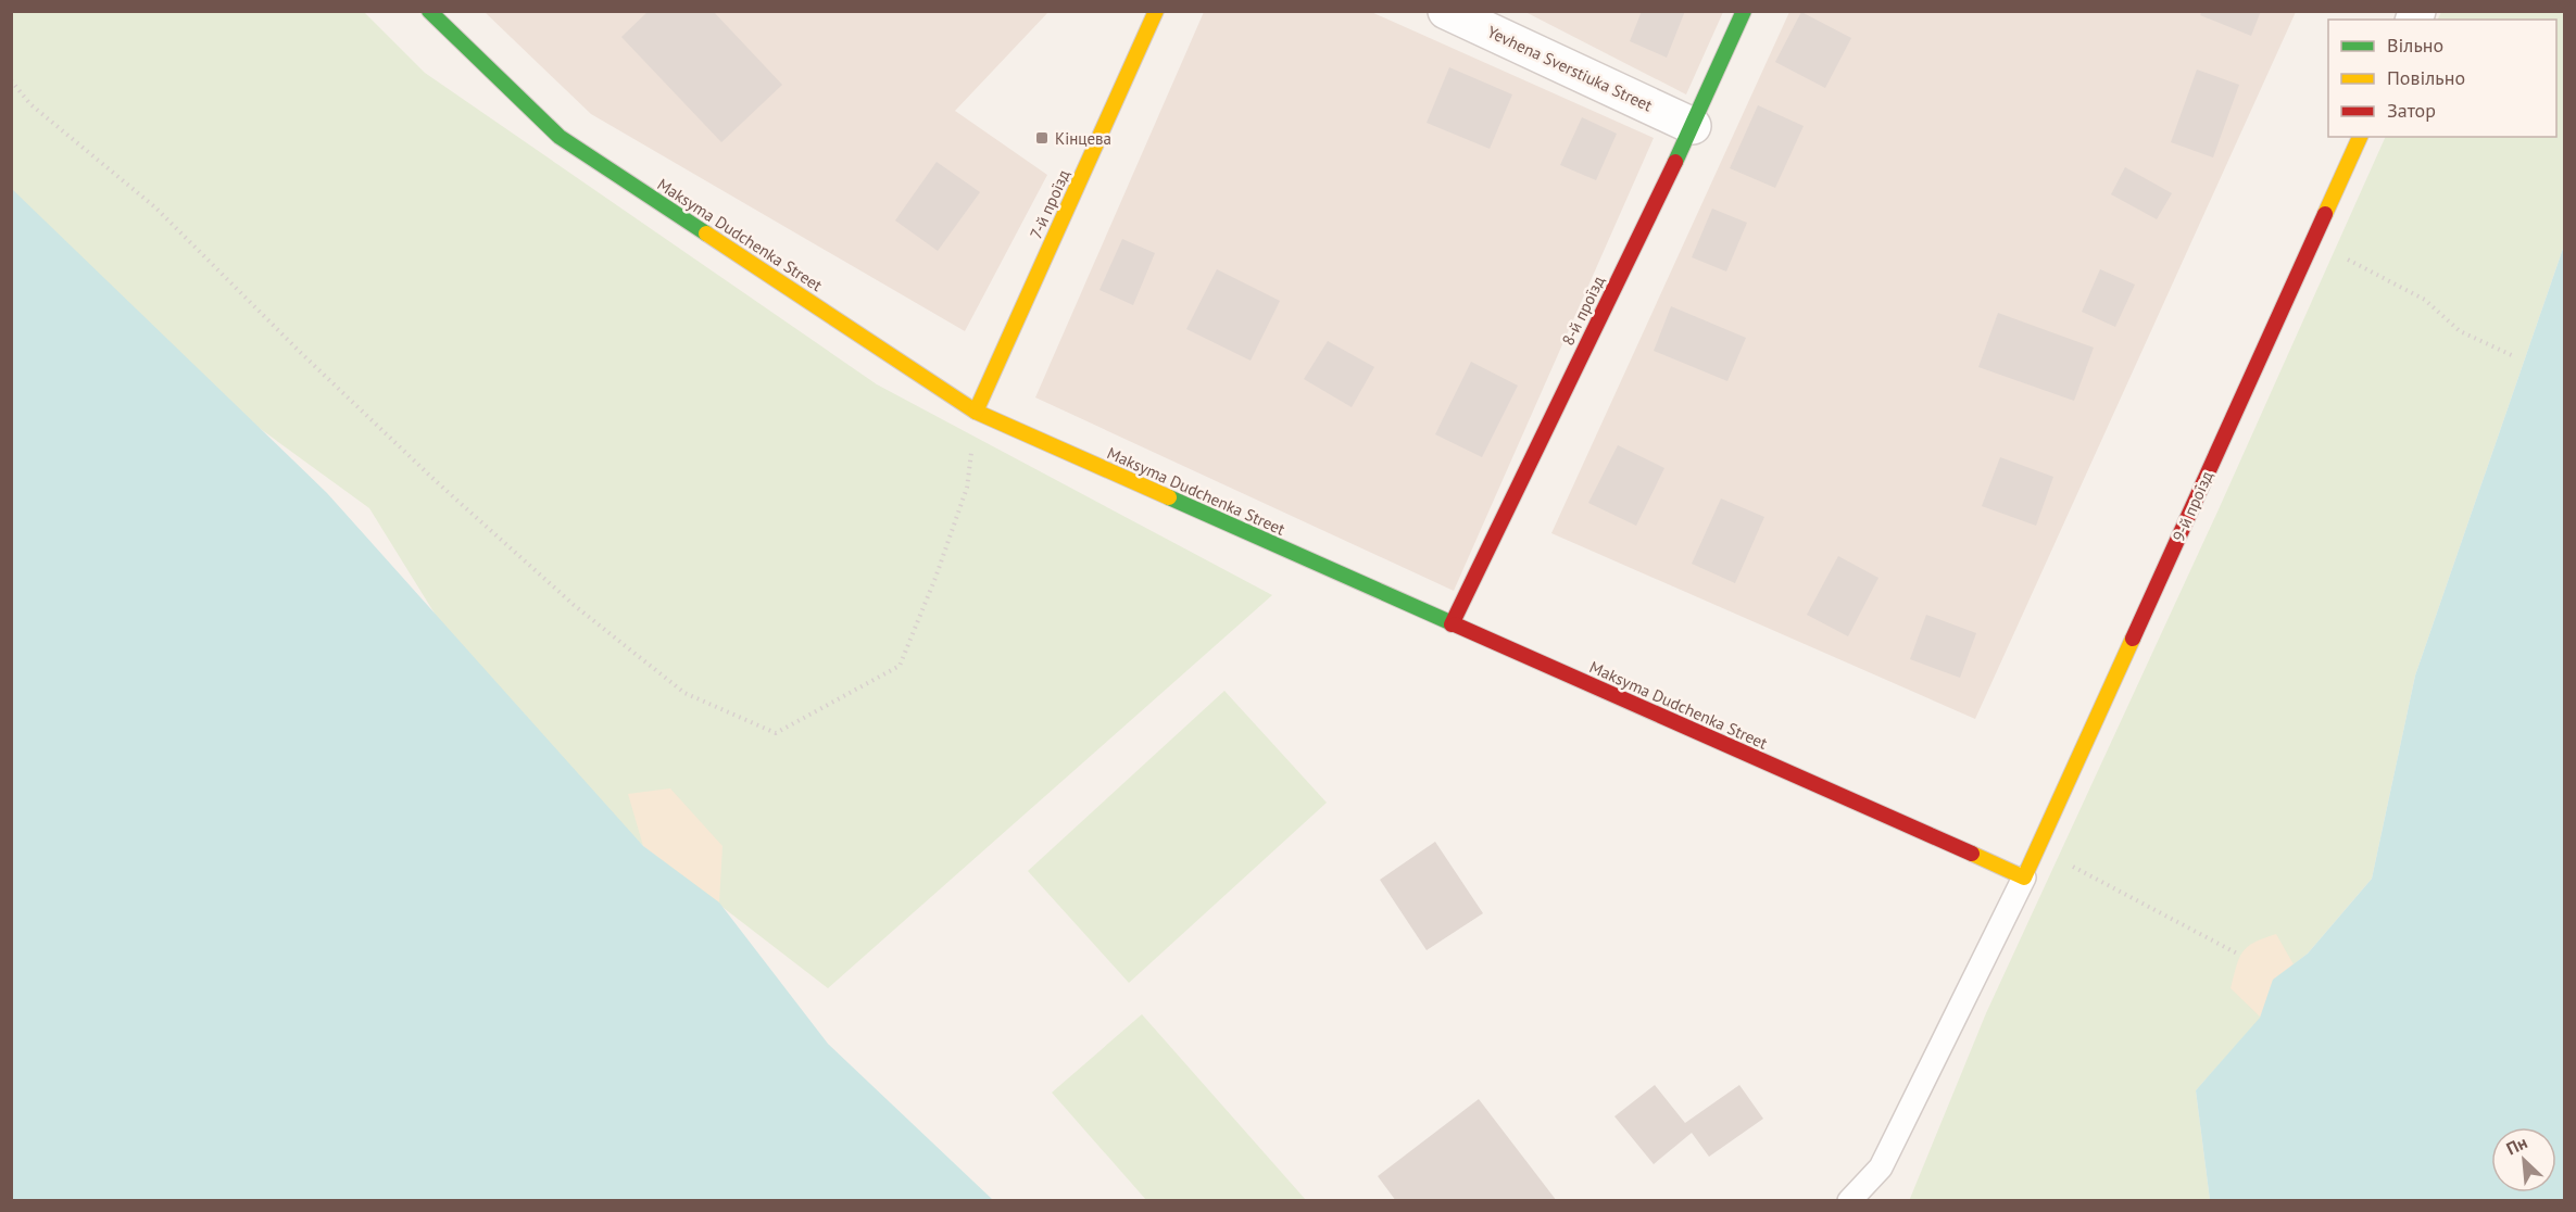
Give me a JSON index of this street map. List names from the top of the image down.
{
  "streets": {
    "street": [
      "Yevhena Sverstiuka Street",
      "7-й проїзд",
      "Maksyma Dudchenka Street",
      "8-й проїзд",
      "9-й проїзд"
    ]
  },
  "crossings": [
    ["Yevhena Sverstiuka Street", "8-й проїзд"],
    ["7-й проїзд", "Maksyma Dudchenka Street"],
    ["Maksyma Dudchenka Street", "8-й проїзд"],
    ["Maksyma Dudchenka Street", "9-й проїзд"]
  ],
  "places": {
    "transit": ["Кінцева"]
  },
  "legend": ["Вільно", "Повільно", "Затор"],
  "north": "top left"
}
